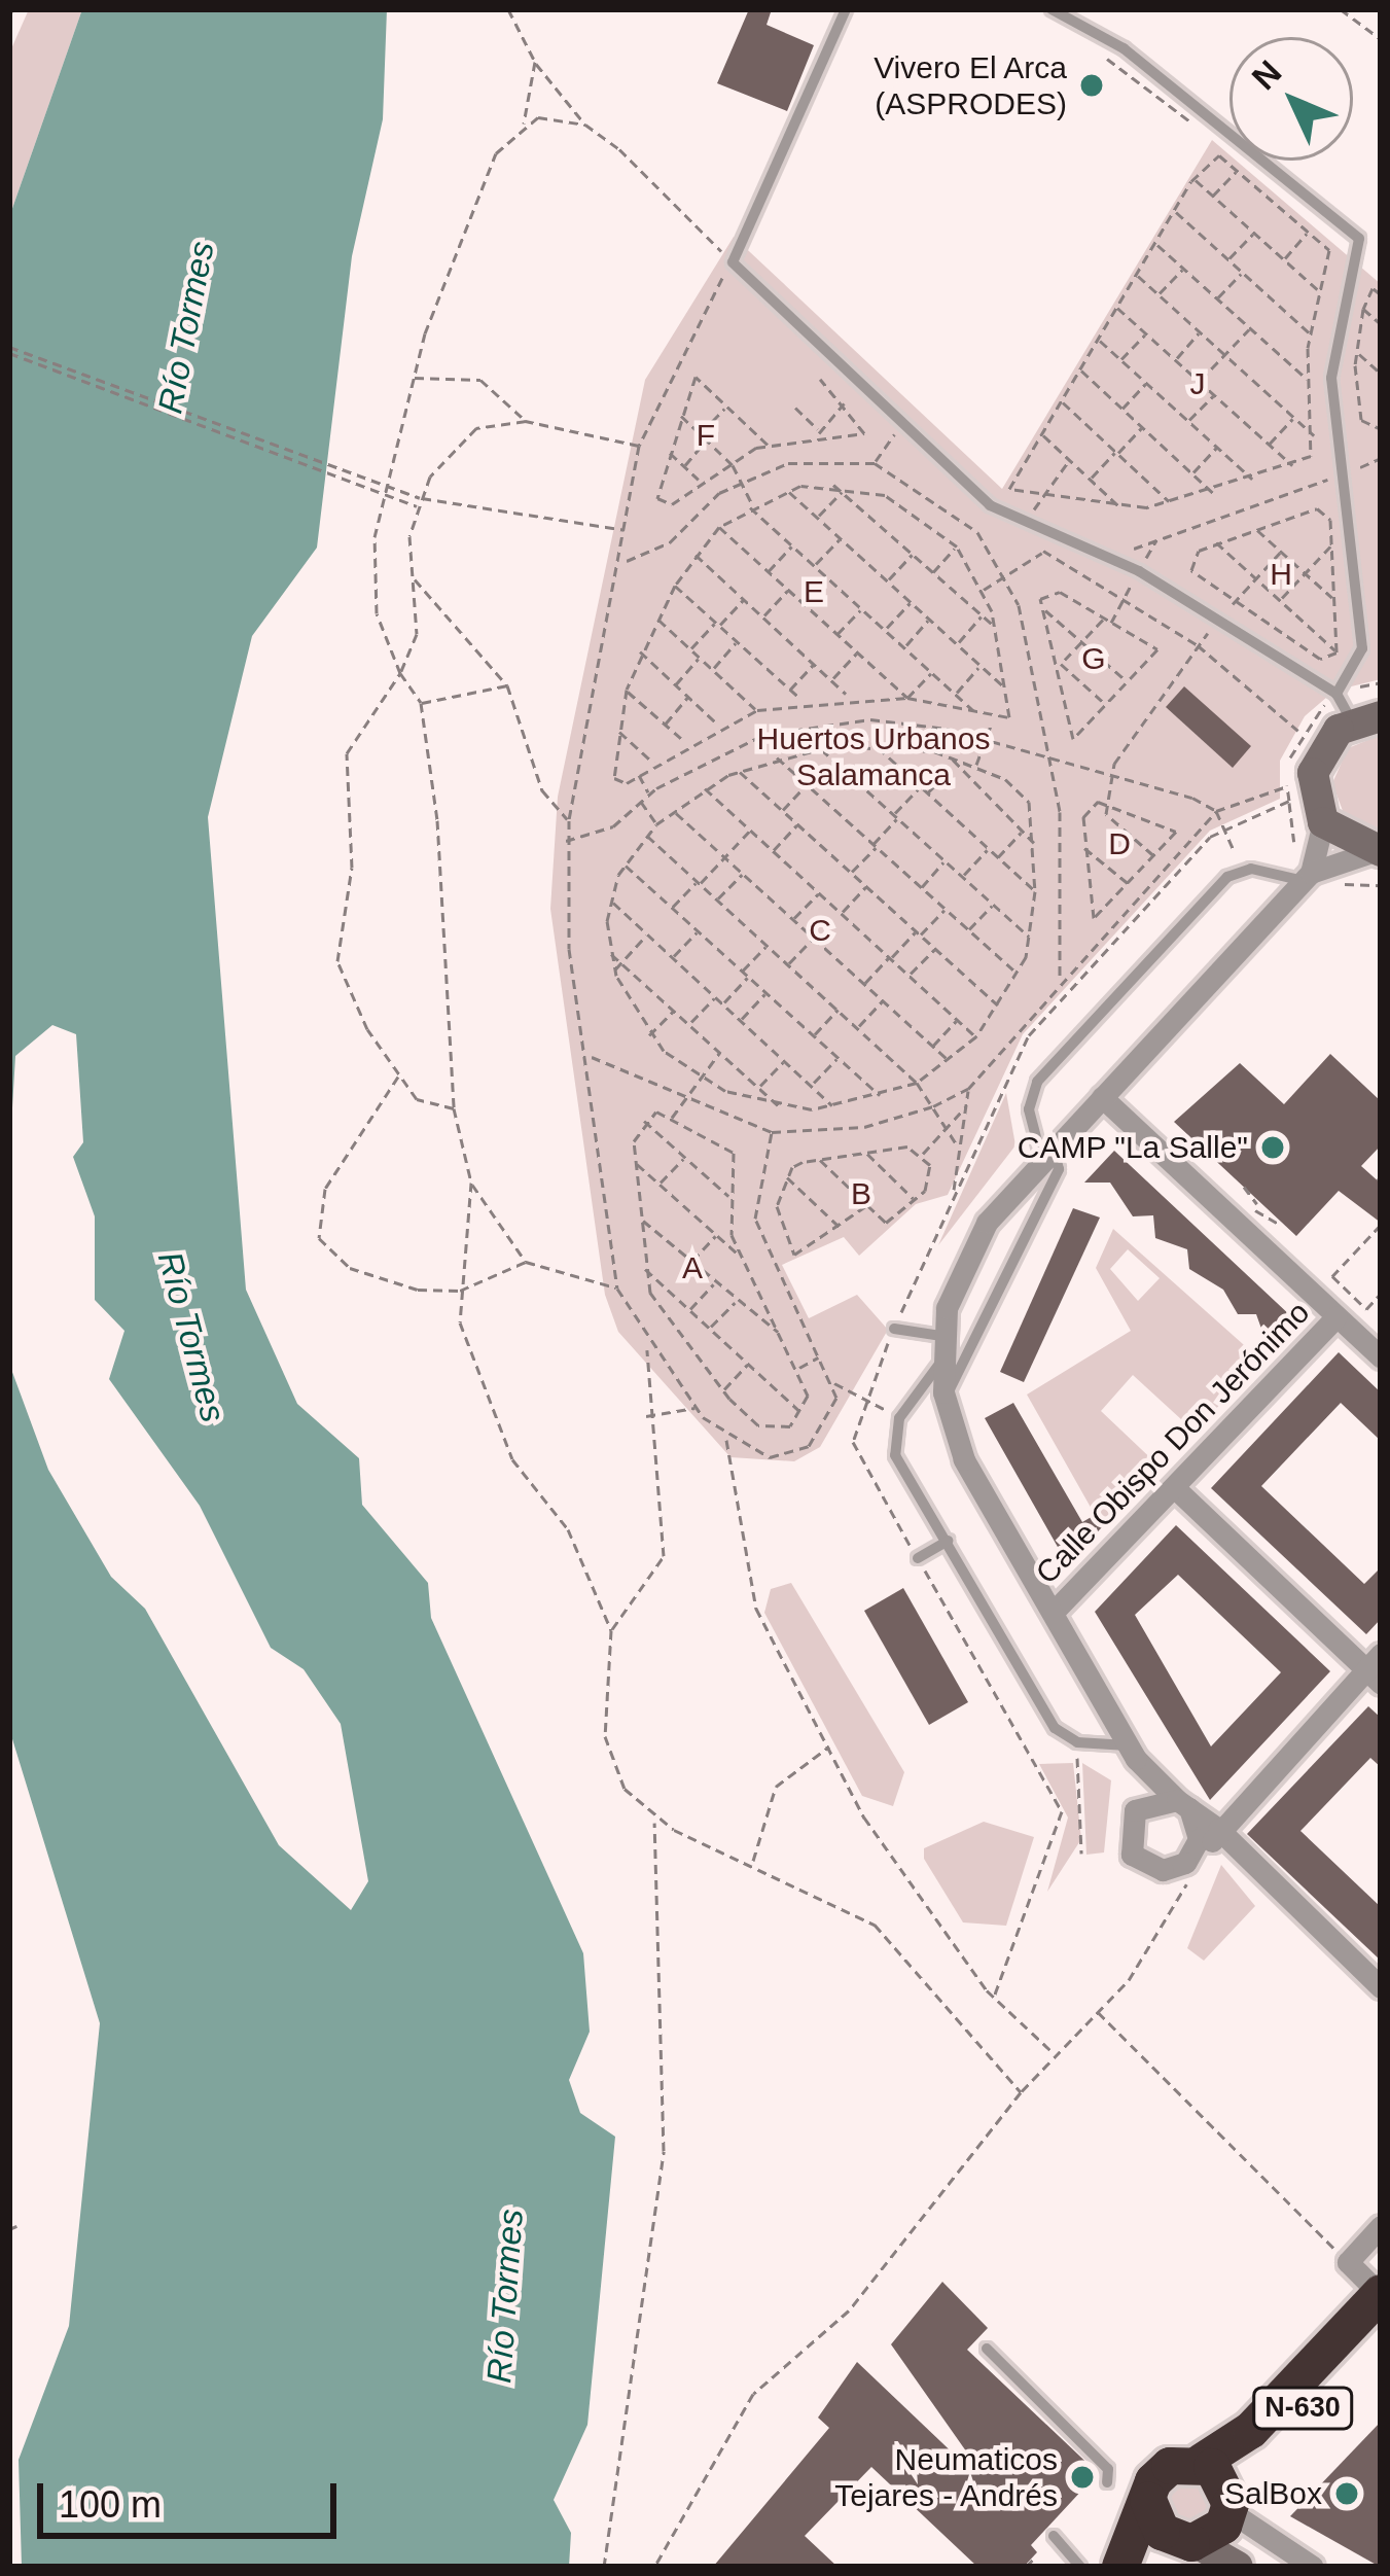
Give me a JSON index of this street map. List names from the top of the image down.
{
  "streets": {
    "highway": ["N-630"],
    "street": ["Calle Obispo Don Jerónimo"]
  },
  "water": ["Río Tormes"],
  "parks": [
    "J",
    "F",
    "H",
    "E",
    "G",
    "Huertos Urbanos Salamanca",
    "D",
    "C",
    "B",
    "A"
  ],
  "places": [
    "Vivero El Arca (ASPRODES)",
    "CAMP \"La Salle\"",
    "Neumaticos Tejares - Andrés",
    "SalBox"
  ],
  "scale_bar": "100 m",
  "north": "top left"
}
